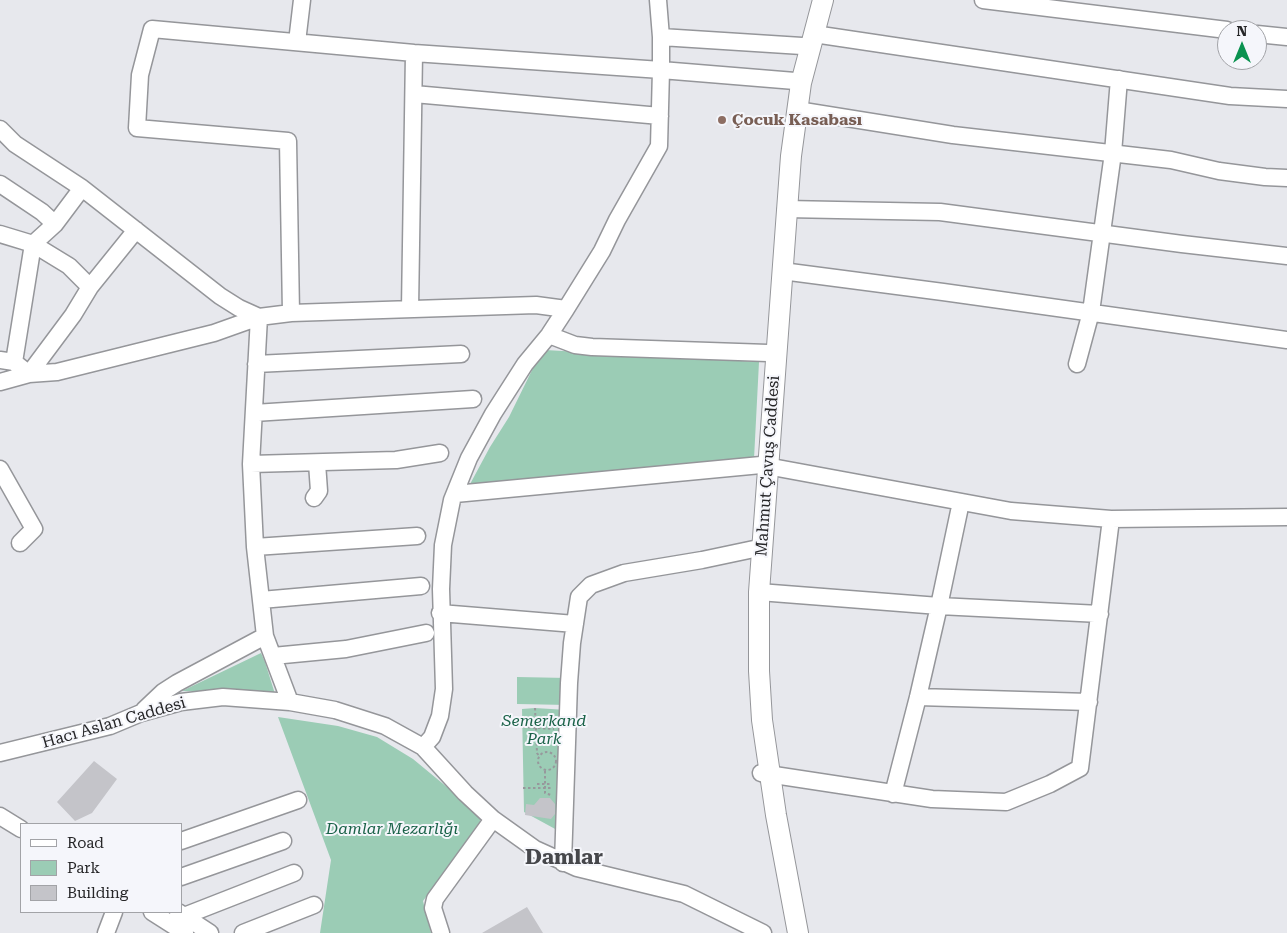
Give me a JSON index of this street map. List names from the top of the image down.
{
  "streets": {
    "main road": ["Mahmut Çavuş Caddesi"],
    "street": ["Hacı Aslan Caddesi"]
  },
  "districts": ["Damlar"],
  "parks": ["Semerkand Park", "Damlar Mezarlığı"],
  "places": ["Çocuk Kasabası"],
  "legend": ["Road", "Park", "Building"],
  "north": "top"
}
